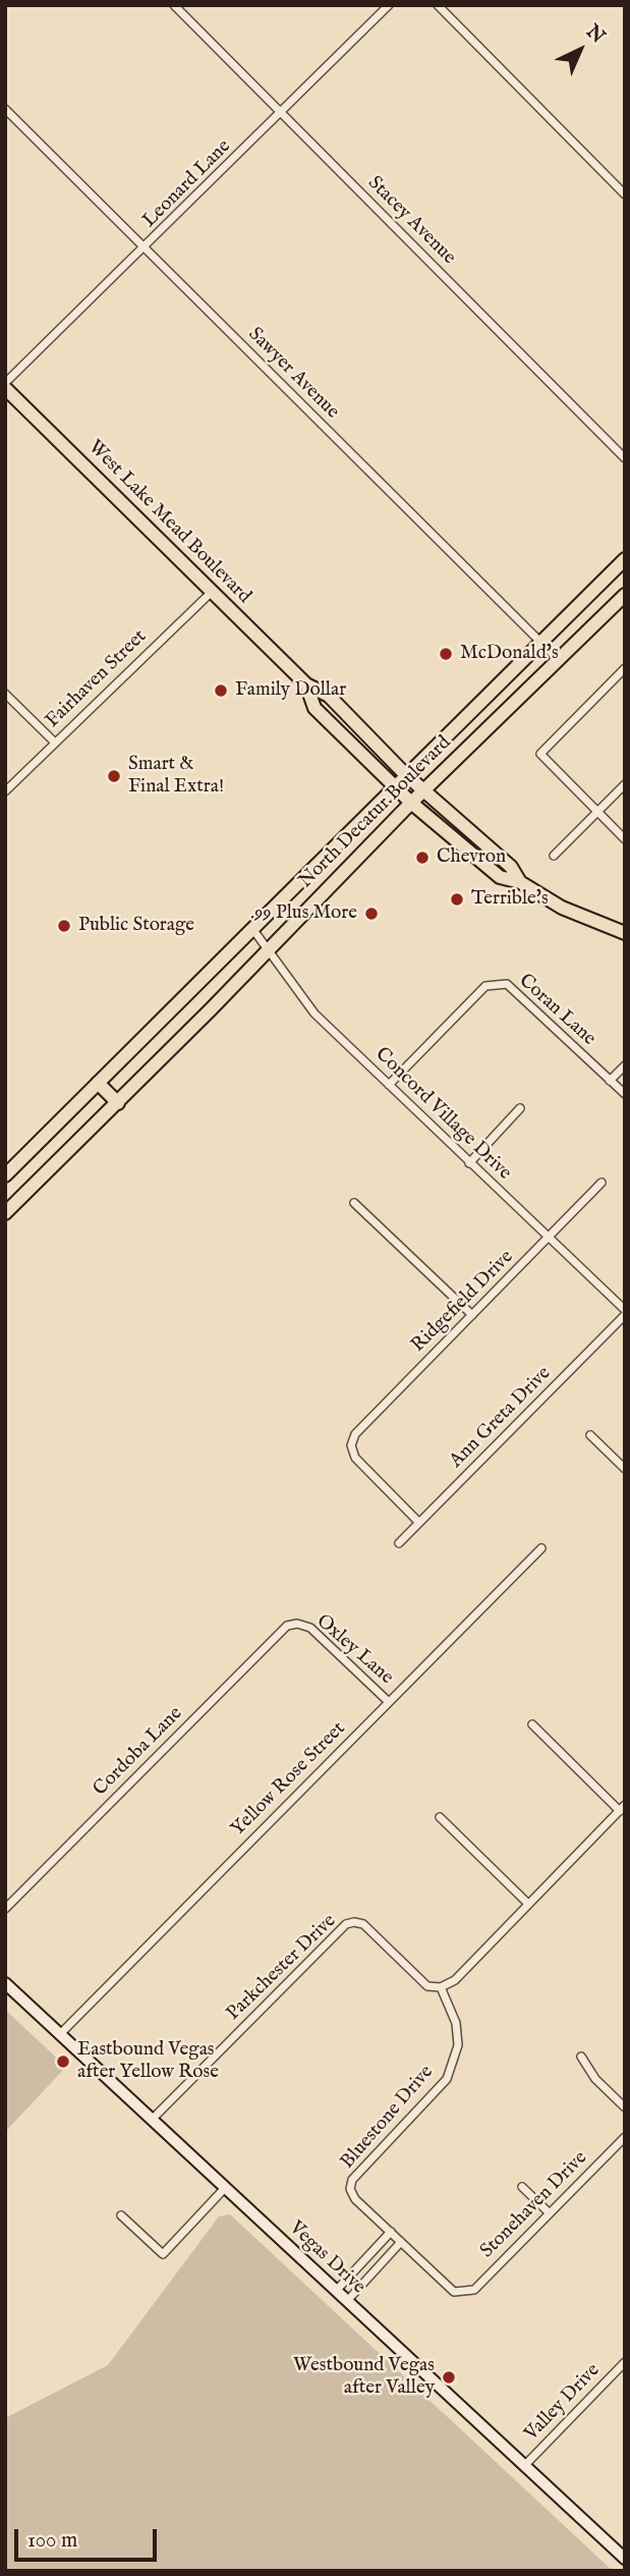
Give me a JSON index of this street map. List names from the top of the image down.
{
  "streets": {
    "main road": ["West Lake Mead Boulevard", "North Decatur Boulevard", "Vegas Drive"],
    "street": [
      "Leonard Lane",
      "Stacey Avenue",
      "Sawyer Avenue",
      "Fairhaven Street",
      "Coran Lane",
      "Concord Village Drive",
      "Ridgefield Drive",
      "Ann Greta Drive",
      "Oxley Lane",
      "Cordoba Lane",
      "Yellow Rose Street",
      "Parkchester Drive",
      "Bluestone Drive",
      "Stonehaven Drive",
      "Valley Drive"
    ]
  },
  "crossings": [
    ["Leonard Lane", "Stacey Avenue"],
    ["Leonard Lane", "Sawyer Avenue"],
    ["Leonard Lane", "West Lake Mead Boulevard"],
    ["Sawyer Avenue", "North Decatur Boulevard"],
    ["West Lake Mead Boulevard", "Fairhaven Street"],
    ["West Lake Mead Boulevard", "North Decatur Boulevard"],
    ["North Decatur Boulevard", "Concord Village Drive"],
    ["Coran Lane", "Concord Village Drive"],
    ["Concord Village Drive", "Ridgefield Drive"],
    ["Concord Village Drive", "Ann Greta Drive"],
    ["Ridgefield Drive", "Ann Greta Drive"],
    ["Oxley Lane", "Cordoba Lane"],
    ["Oxley Lane", "Yellow Rose Street"],
    ["Yellow Rose Street", "Vegas Drive"],
    ["Parkchester Drive", "Bluestone Drive"],
    ["Parkchester Drive", "Vegas Drive"],
    ["Vegas Drive", "Valley Drive"]
  ],
  "places": [
    "McDonald's",
    "Family Dollar",
    "Smart & Final Extra!",
    "Chevron",
    "Terrible's",
    ".99 Plus More",
    "Public Storage",
    "Eastbound Vegas after Yellow Rose",
    "Westbound Vegas after Valley"
  ],
  "scale_bar": "100 m",
  "north": "top right"
}
